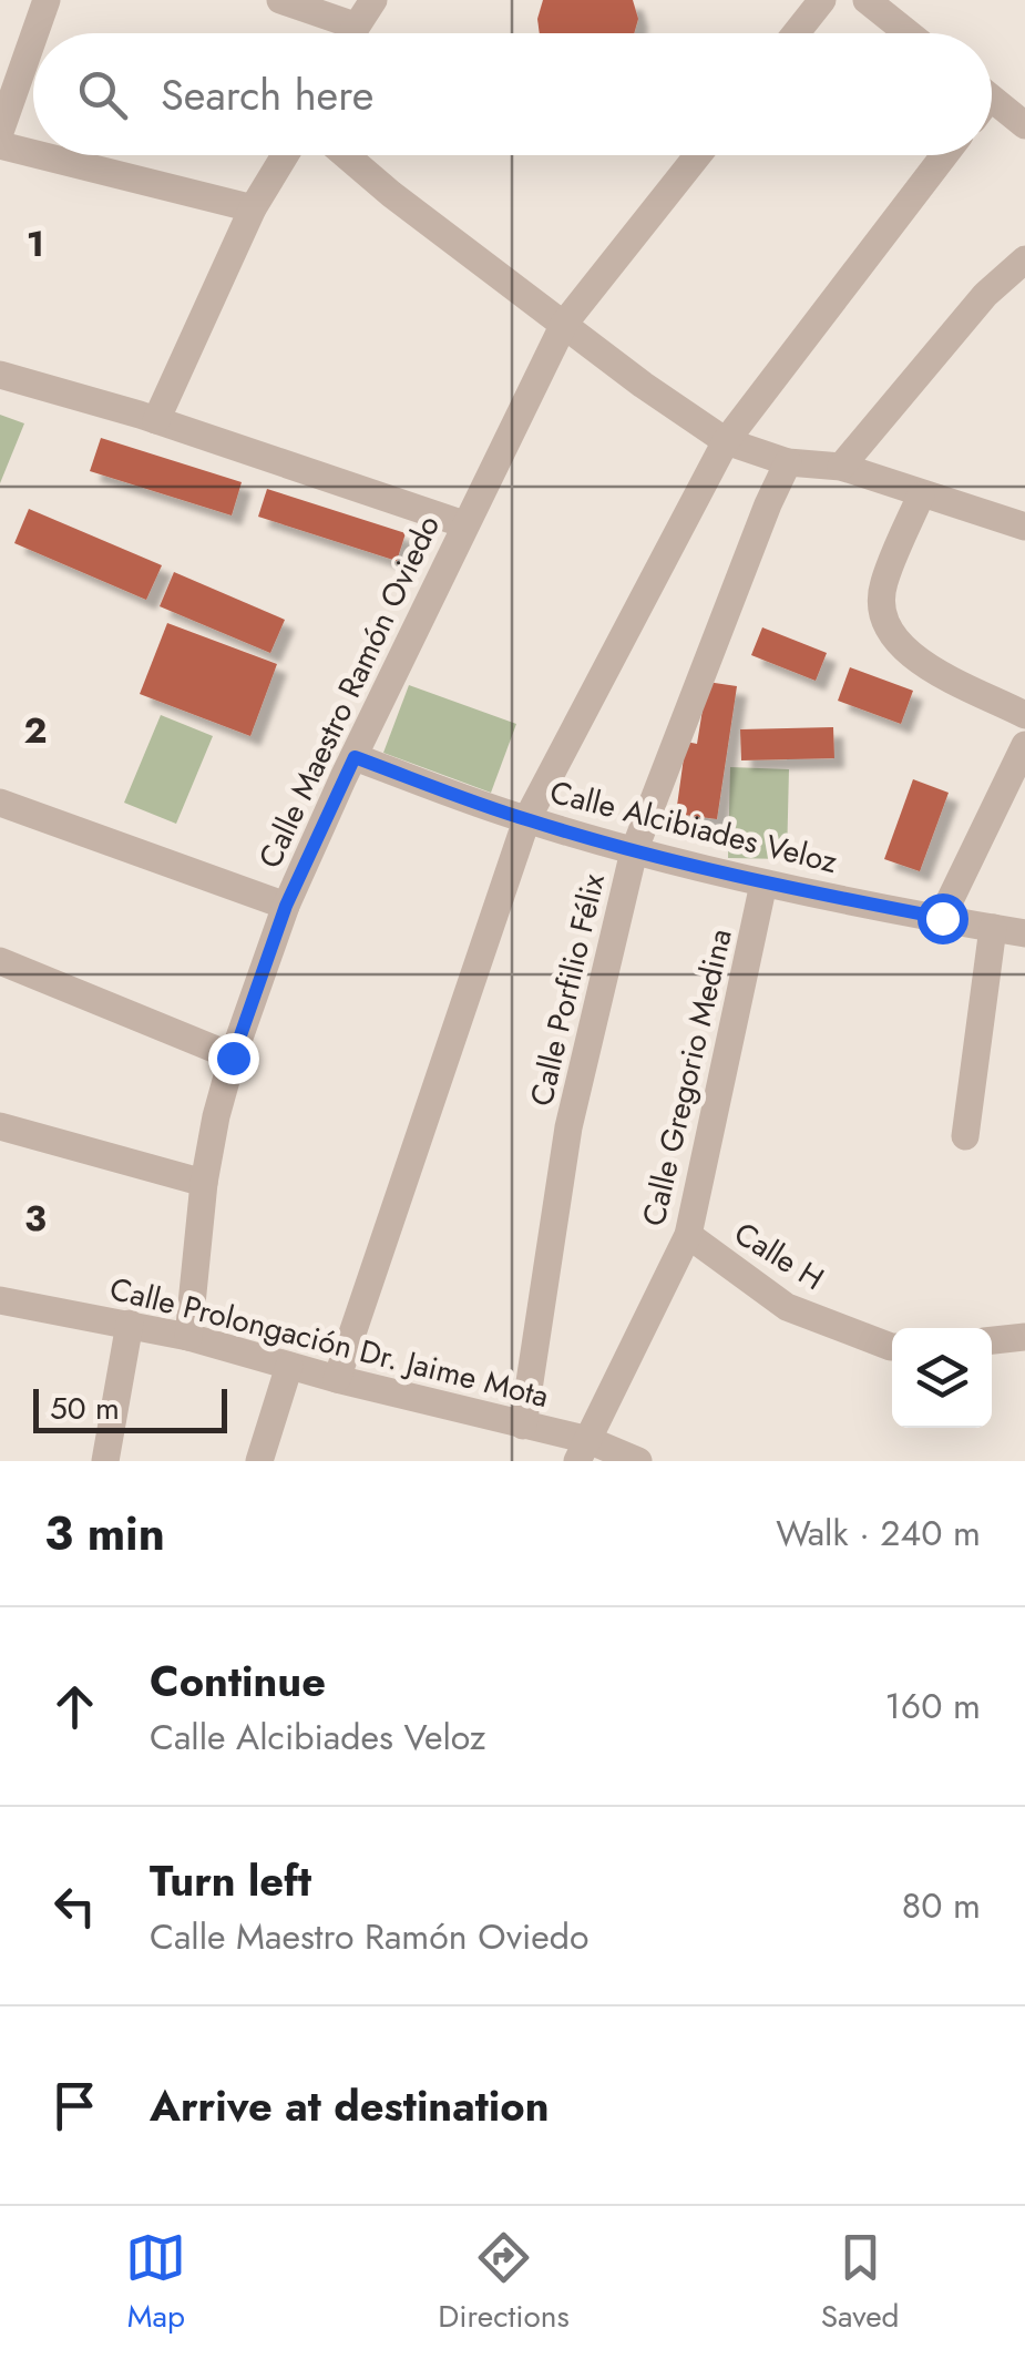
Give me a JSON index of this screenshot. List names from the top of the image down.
{
  "streets": {
    "street": [
      "Calle Maestro Ramón Oviedo",
      "Calle Alcibiades Veloz",
      "Calle Porfilio Félix",
      "Calle Gregorio Medina",
      "Calle H",
      "Calle Prolongación Dr. Jaime Mota"
    ]
  },
  "crossings": [
    ["Calle Maestro Ramón Oviedo", "Calle Alcibiades Veloz"],
    ["Calle Maestro Ramón Oviedo", "Calle Prolongación Dr. Jaime Mota"],
    ["Calle Alcibiades Veloz", "Calle Porfilio Félix"],
    ["Calle Alcibiades Veloz", "Calle Gregorio Medina"],
    ["Calle Porfilio Félix", "Calle Prolongación Dr. Jaime Mota"],
    ["Calle Gregorio Medina", "Calle H"],
    ["Calle Gregorio Medina", "Calle Prolongación Dr. Jaime Mota"]
  ],
  "scale_bar": "50 m",
  "page": {
    "search": "Search here",
    "scale": "50 m",
    "heading": ["3 min", "Walk · 240 m"],
    "list": [
      ["Continue", "Calle Alcibiades Veloz", "160 m"],
      ["Turn left", "Calle Maestro Ramón Oviedo", "80 m"],
      "Arrive at destination"
    ],
    "nav": ["Map", "Directions", "Saved"]
  },
  "grid": {
    "rows": ["1", "2", "3"]
  }
}
